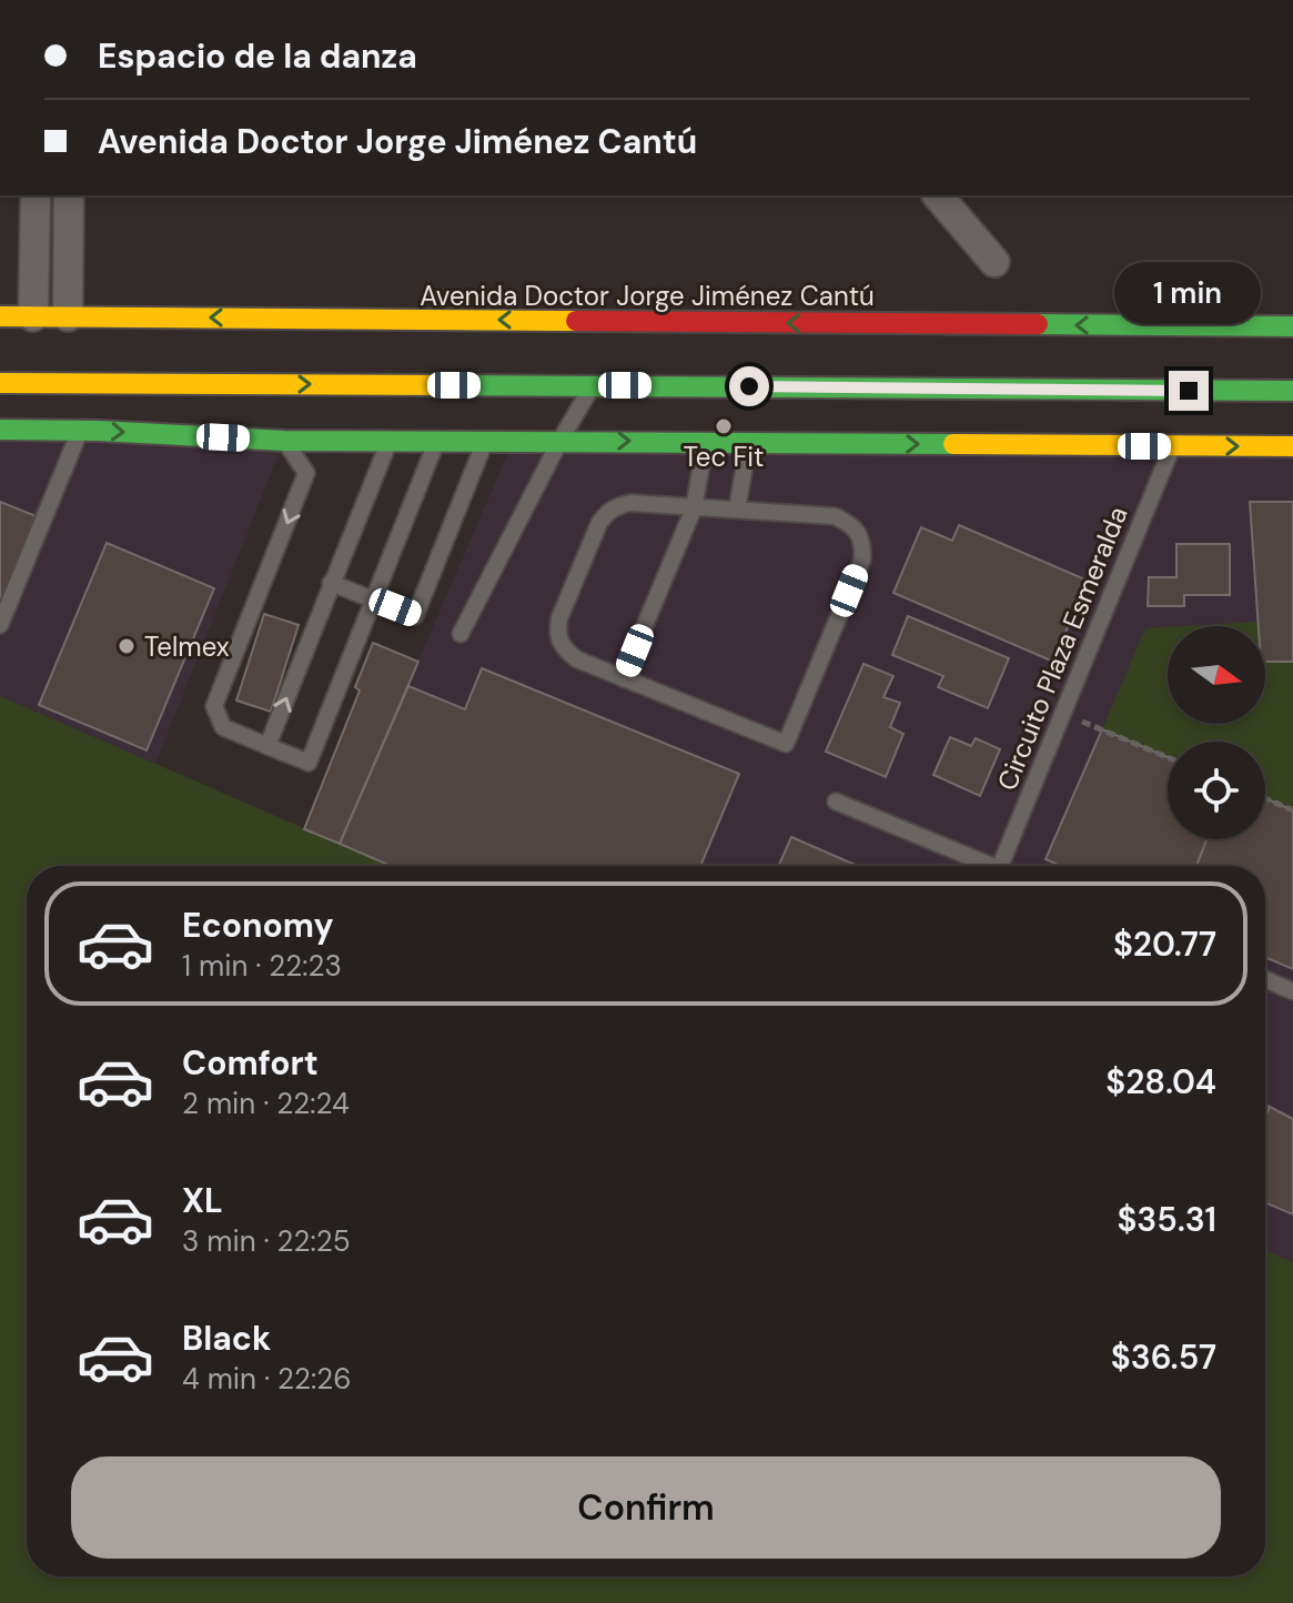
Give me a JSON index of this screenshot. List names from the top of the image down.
{
  "streets": {
    "main road": ["Avenida Doctor Jorge Jiménez Cantú"],
    "lane": ["Circuito Plaza Esmeralda"]
  },
  "places": ["Tec Fit", "Telmex"],
  "north": "right",
  "page": {
    "banner": ["Espacio de la danza", "Avenida Doctor Jorge Jiménez Cantú"],
    "bubble": "1 min",
    "list": [
      {
        "name": "Economy",
        "note": "1 min · 22:23",
        "value": "$20.77"
      },
      {
        "name": "Comfort",
        "note": "2 min · 22:24",
        "value": "$28.04"
      },
      {
        "name": "XL",
        "note": "3 min · 22:25",
        "value": "$35.31"
      },
      {
        "name": "Black",
        "note": "4 min · 22:26",
        "value": "$36.57"
      }
    ],
    "buttons": "Confirm"
  }
}
